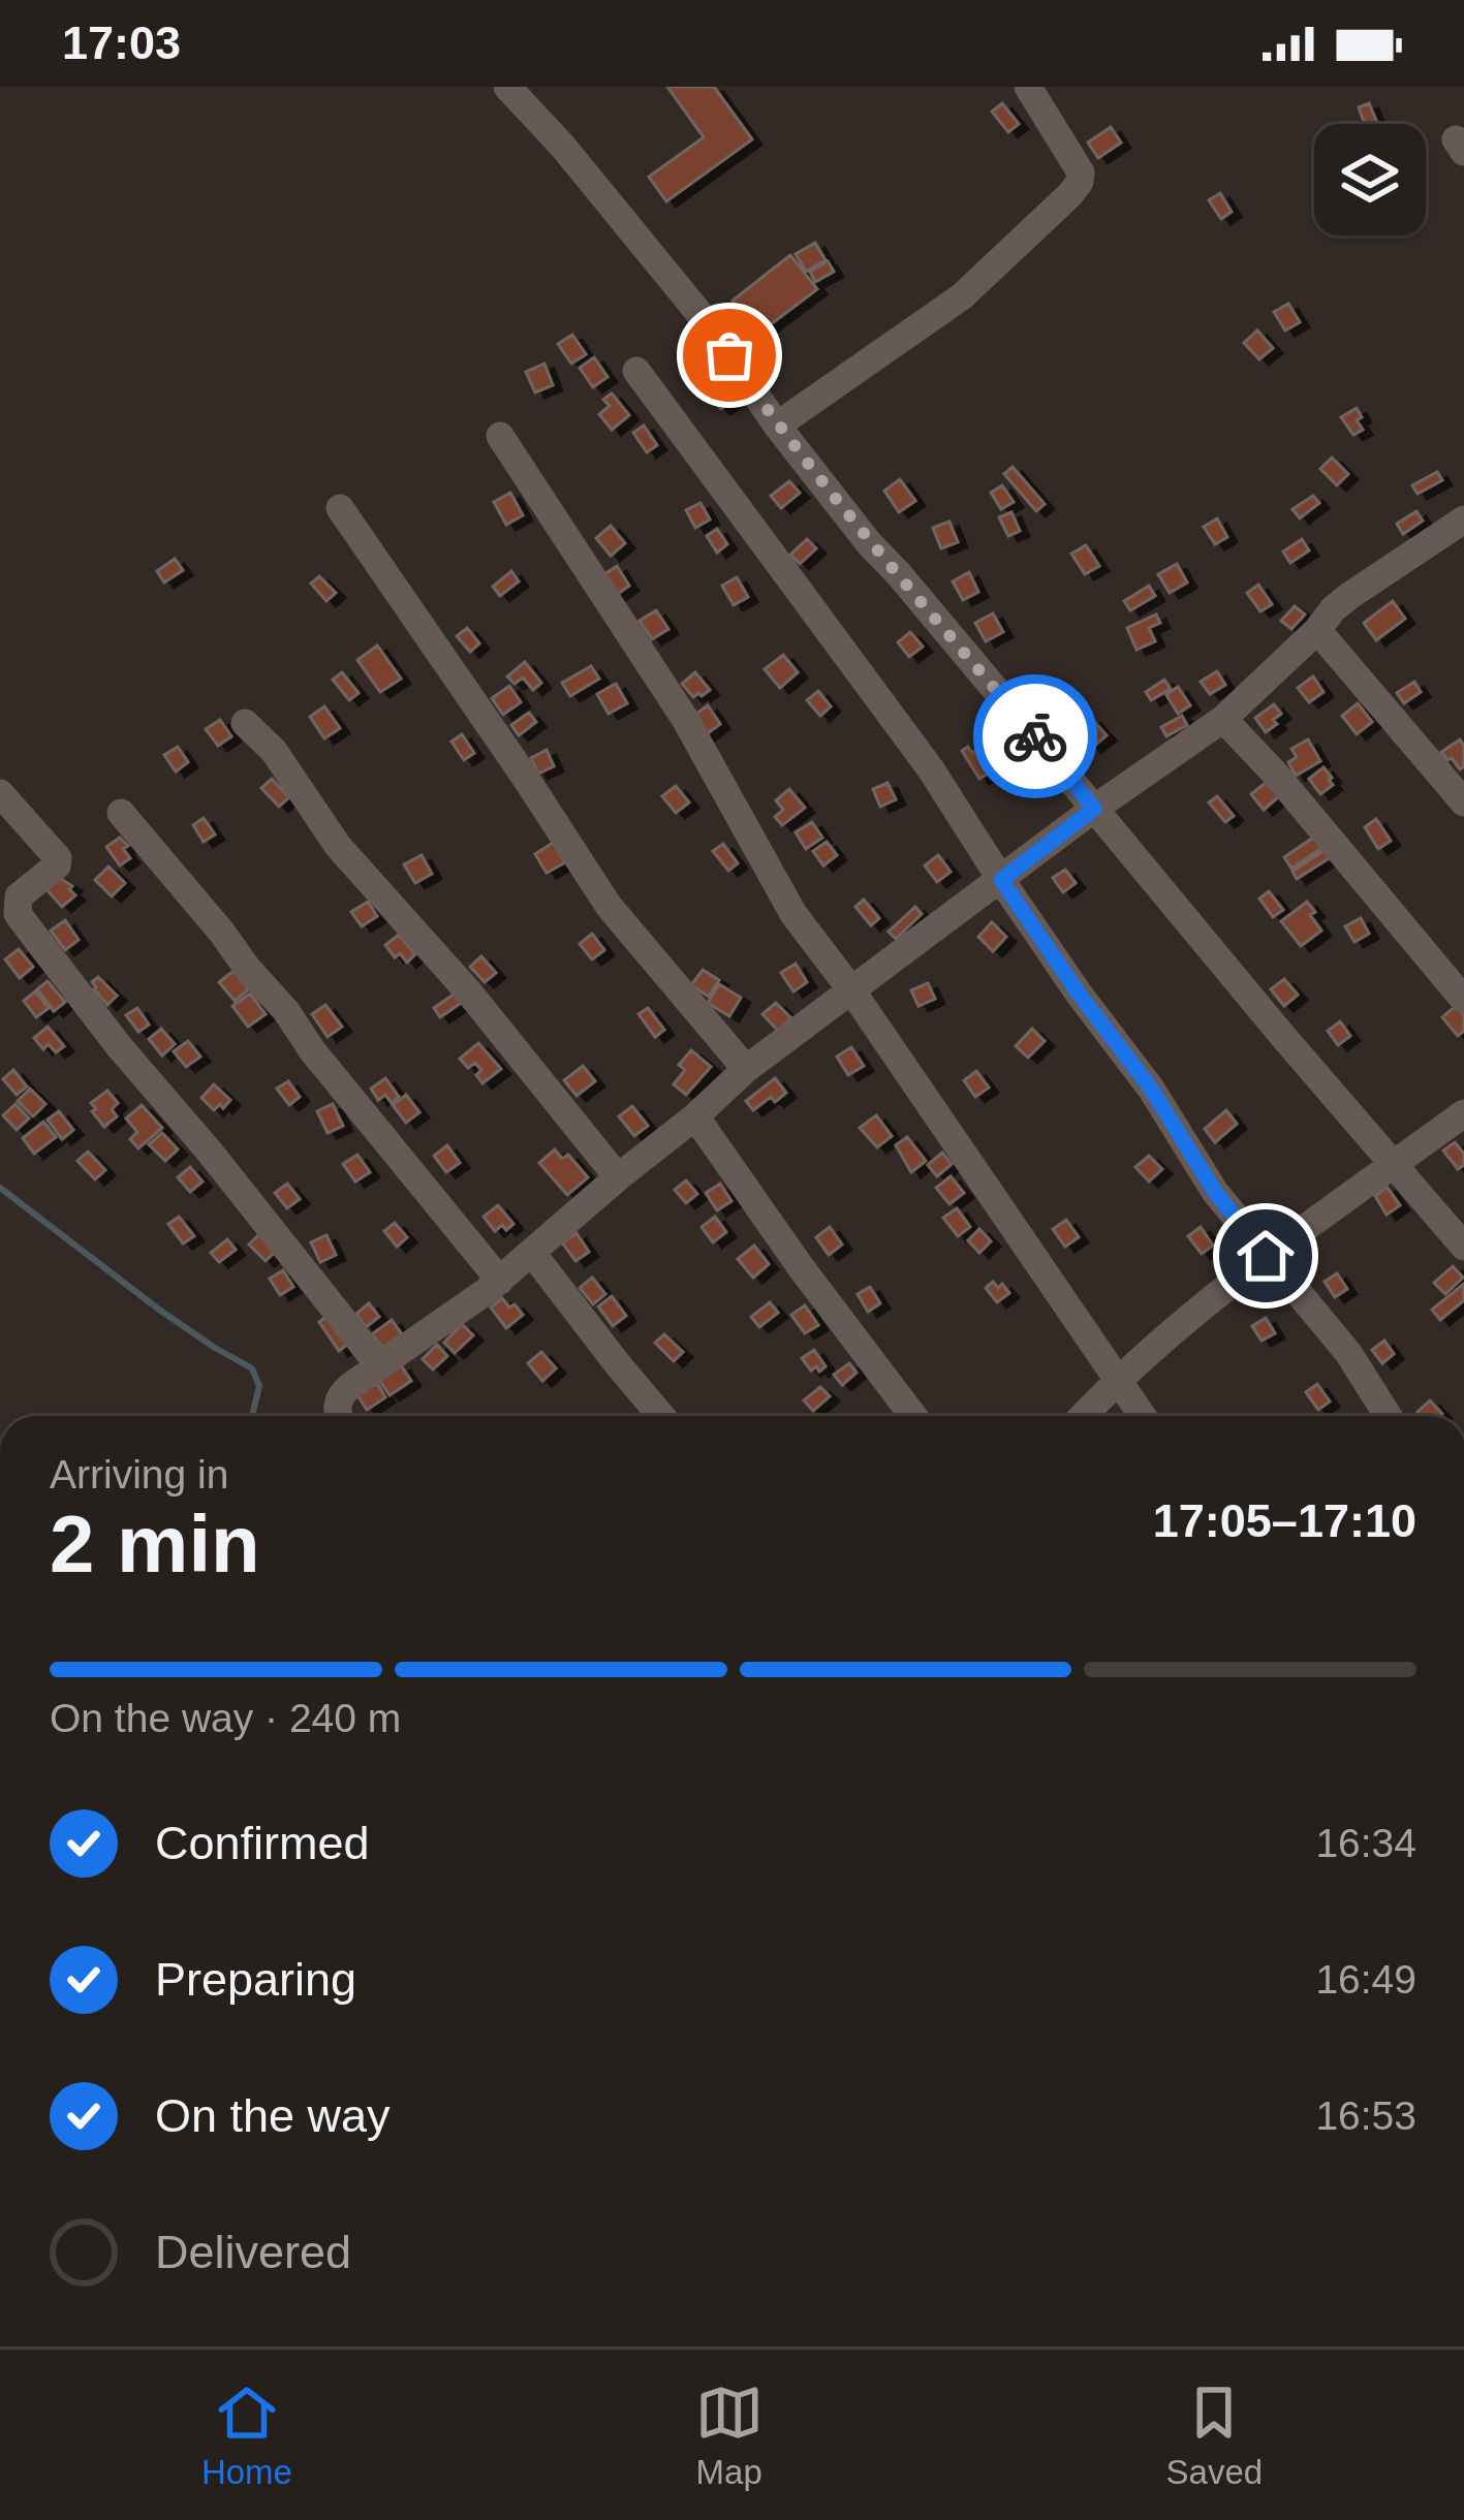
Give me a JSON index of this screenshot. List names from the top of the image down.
{
  "page": {
    "status": "17:03",
    "heading": ["2 min", "Arriving in", "17:05–17:10"],
    "bar": "On the way · 240 m",
    "list": [
      ["Confirmed", "16:34"],
      ["Preparing", "16:49"],
      ["On the way", "16:53"],
      "Delivered"
    ],
    "tabs": ["Home", "Map", "Saved"]
  }
}
